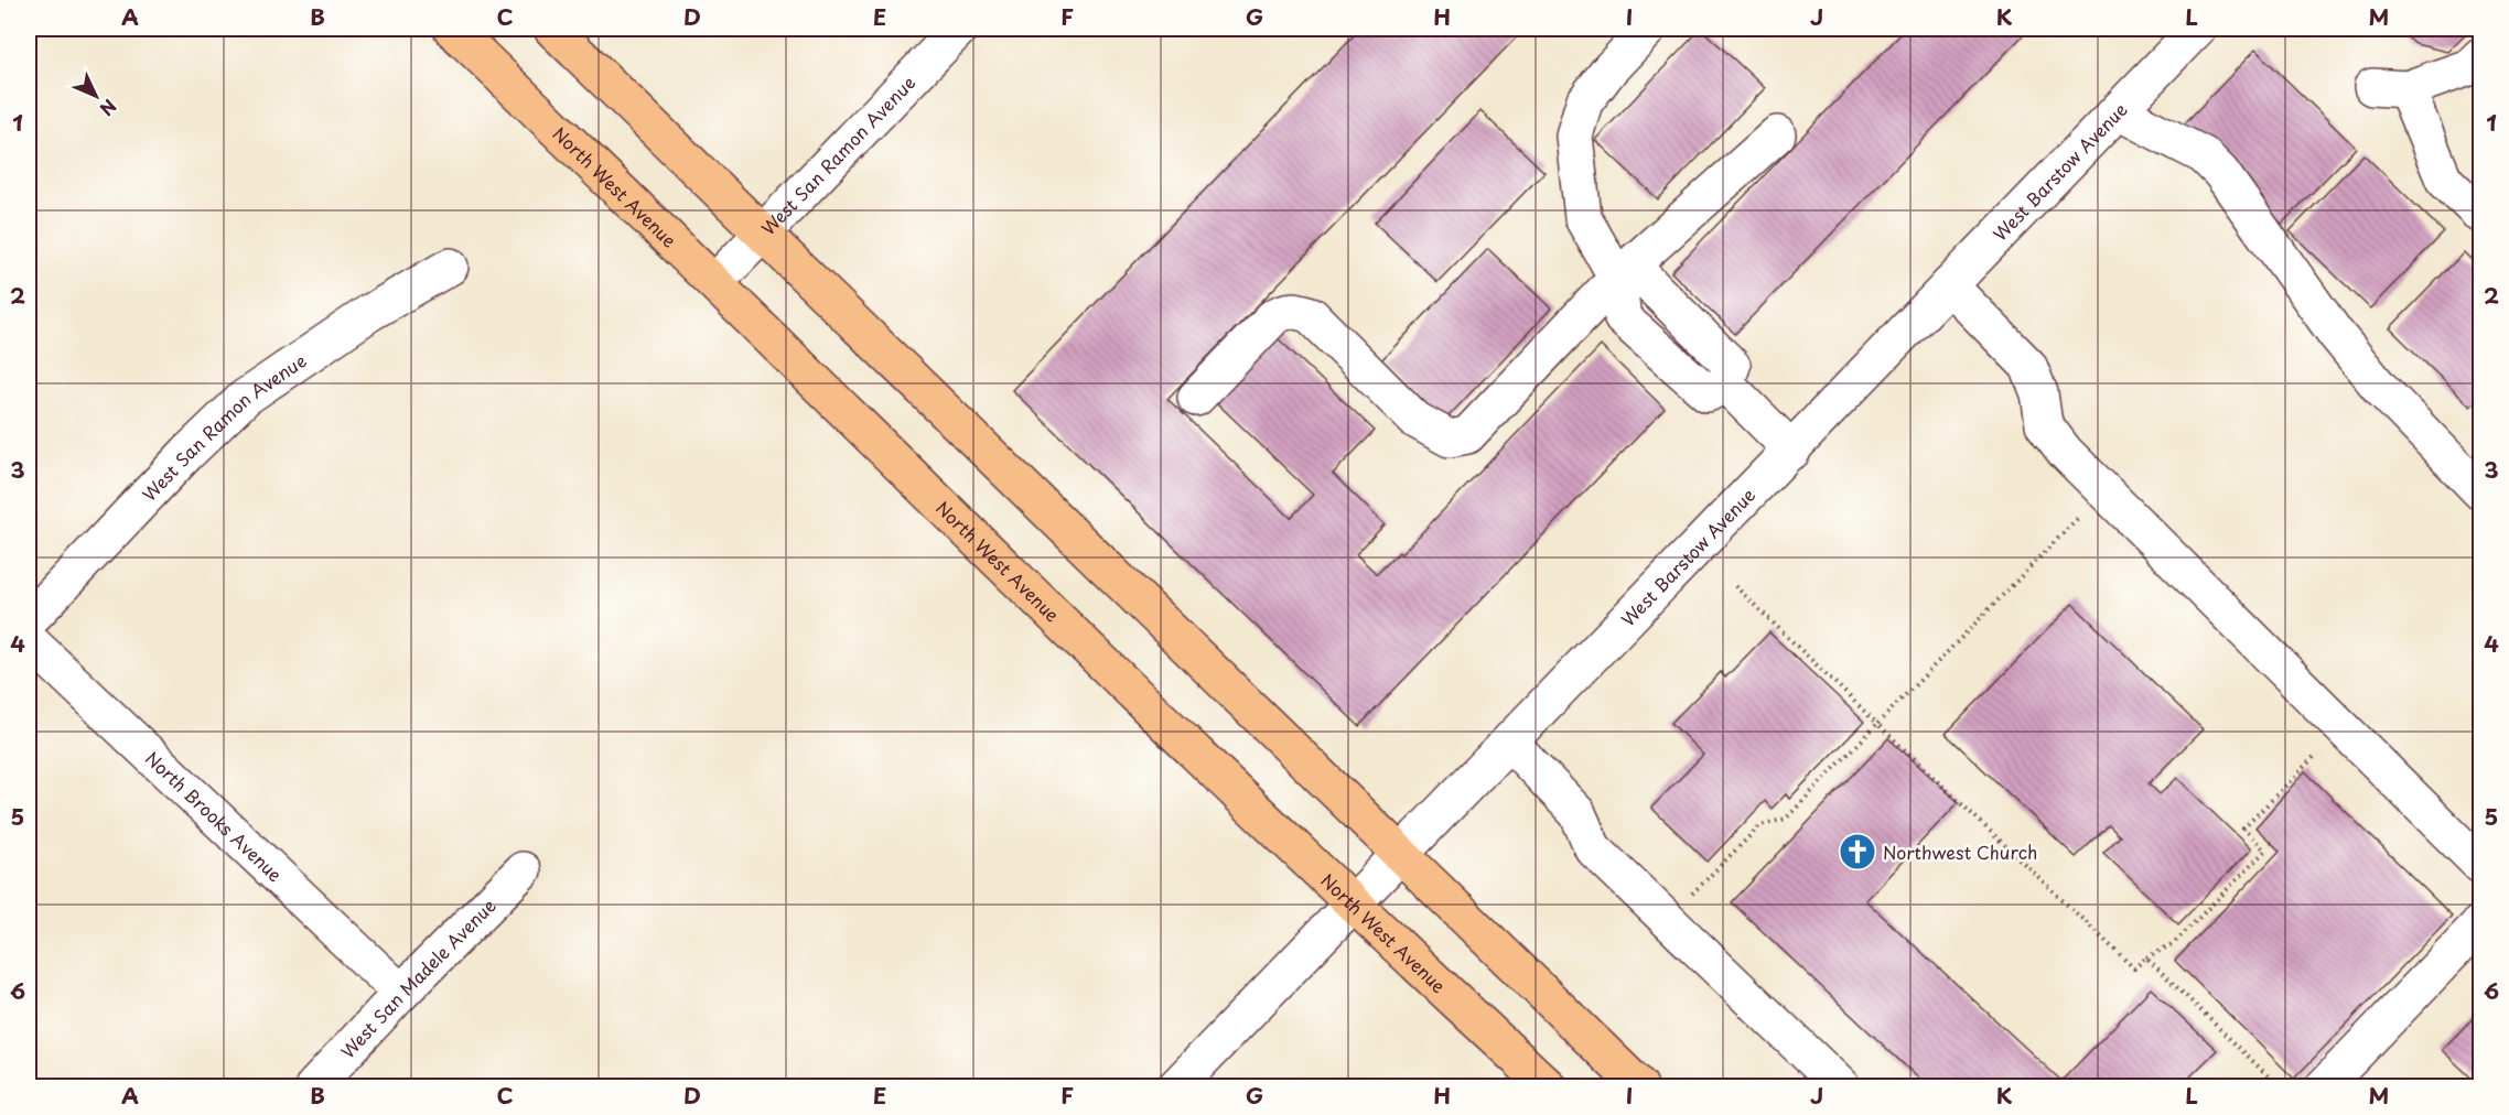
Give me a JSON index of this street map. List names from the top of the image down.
{
  "streets": {
    "main road": ["North West Avenue"],
    "street": [
      "West San Ramon Avenue",
      "West Barstow Avenue",
      "North Brooks Avenue",
      "West San Madele Avenue"
    ]
  },
  "crossings": [
    ["West San Ramon Avenue", "North West Avenue"],
    ["West Barstow Avenue", "North West Avenue"],
    ["North Brooks Avenue", "West San Madele Avenue"]
  ],
  "places": {
    "church": ["Northwest Church"]
  },
  "north": "bottom right",
  "grid": {
    "columns": [
      "A",
      "B",
      "C",
      "D",
      "E",
      "F",
      "G",
      "H",
      "I",
      "J",
      "K",
      "L",
      "M"
    ],
    "rows": [
      "1",
      "2",
      "3",
      "4",
      "5",
      "6"
    ]
  }
}
